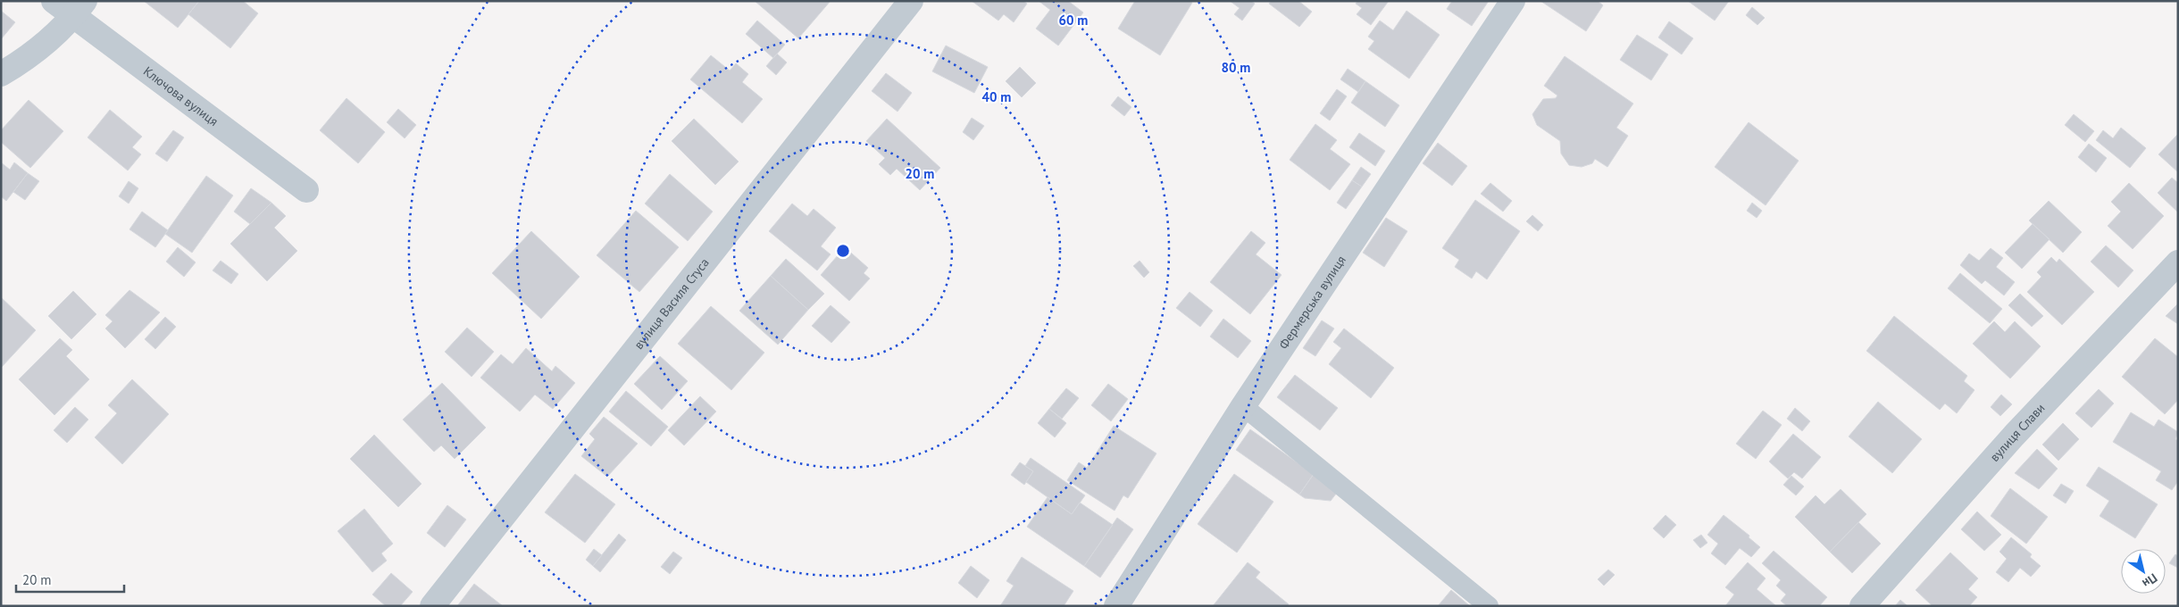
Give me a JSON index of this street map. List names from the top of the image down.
{
  "streets": {
    "street": [
      "Ключова вулиця",
      "Фермерська вулиця",
      "вулиця Василя Стуса",
      "вулиця Слави"
    ]
  },
  "scale_bar": "20 m",
  "north": "bottom right",
  "rings": [
    "60 m",
    "80 m",
    "40 m",
    "20 m"
  ]
}
